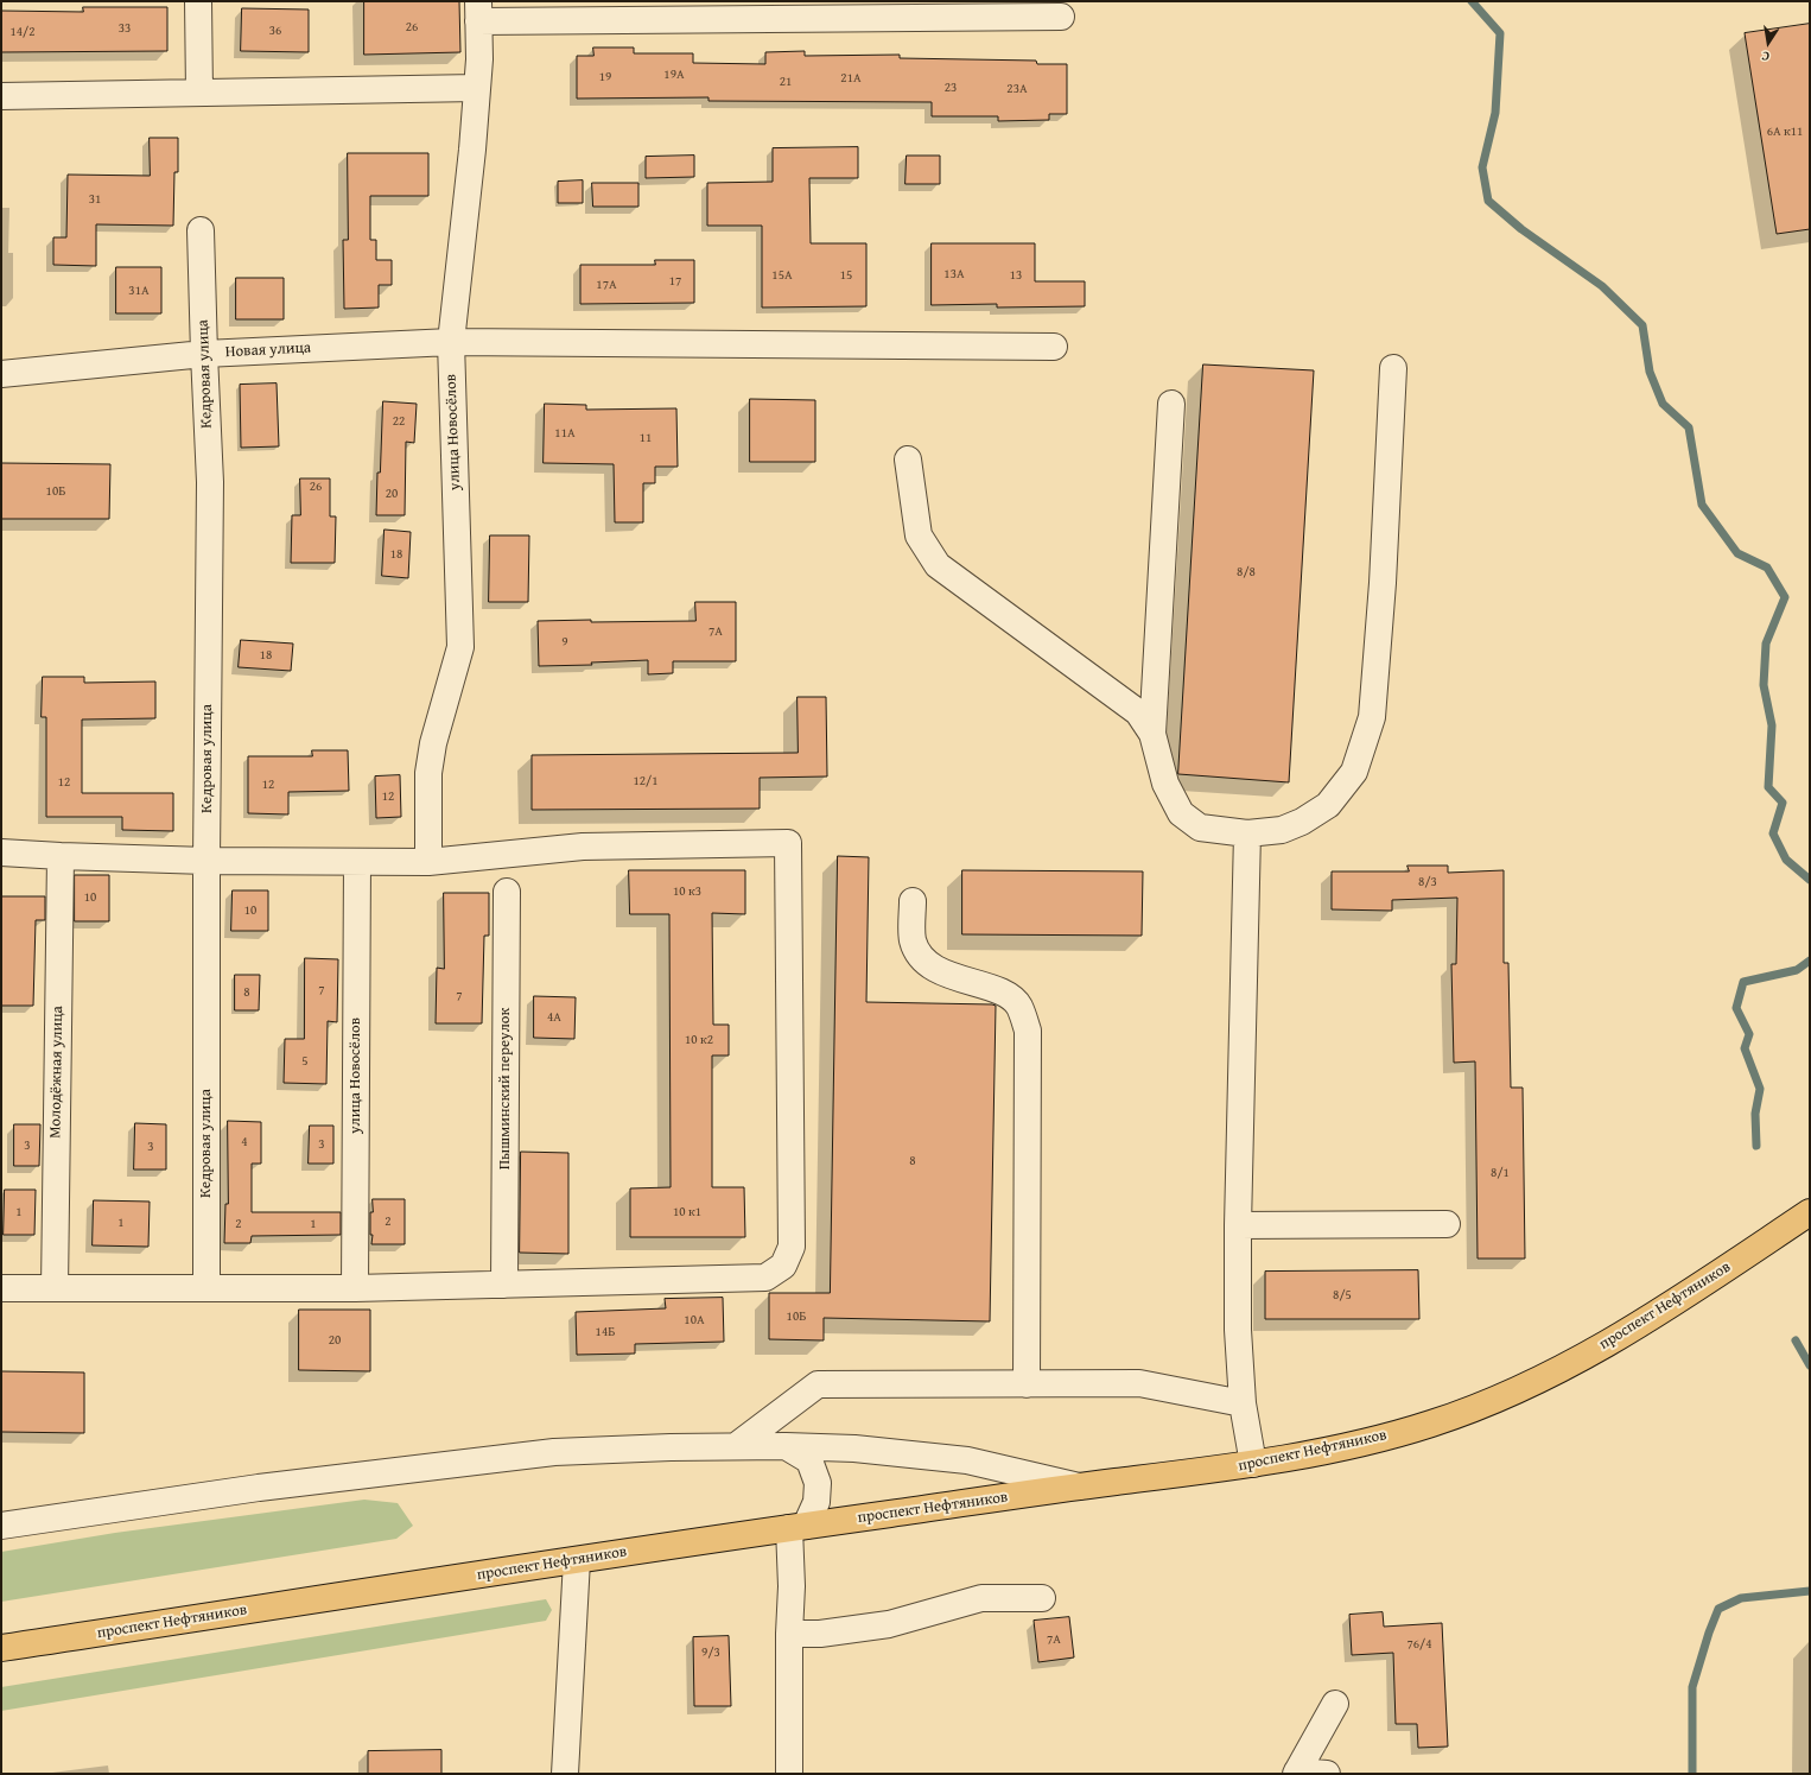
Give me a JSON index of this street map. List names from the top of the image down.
{
  "streets": {
    "main road": ["проспект Нефтяников"],
    "street": [
      "Новая улица",
      "Кедровая улица",
      "улица Новосёлов",
      "Молодёжная улица",
      "Пышминский переулок"
    ]
  },
  "crossings": [
    ["Новая улица", "Кедровая улица"],
    ["Новая улица", "улица Новосёлов"]
  ],
  "house_numbers": [
    "26",
    "33",
    "36",
    "14/2",
    "19А",
    "19",
    "21А",
    "21",
    "23",
    "23А",
    "6А к11",
    "31",
    "13А",
    "15А",
    "15",
    "13",
    "17",
    "17А",
    "31А",
    "22",
    "11А",
    "11",
    "26",
    "10Б",
    "20",
    "18",
    "8/8",
    "7А",
    "9",
    "18",
    "12/1",
    "12",
    "12",
    "12",
    "8/3",
    "10 к3",
    "10",
    "10",
    "7",
    "8",
    "7",
    "4А",
    "10 к2",
    "5",
    "4",
    "3",
    "3",
    "3",
    "8",
    "8/1",
    "1",
    "10 к1",
    "2",
    "1",
    "2",
    "1",
    "8/5",
    "10Б",
    "10А",
    "14Б",
    "20",
    "7А",
    "76/4",
    "9/3"
  ],
  "north": "bottom"
}
